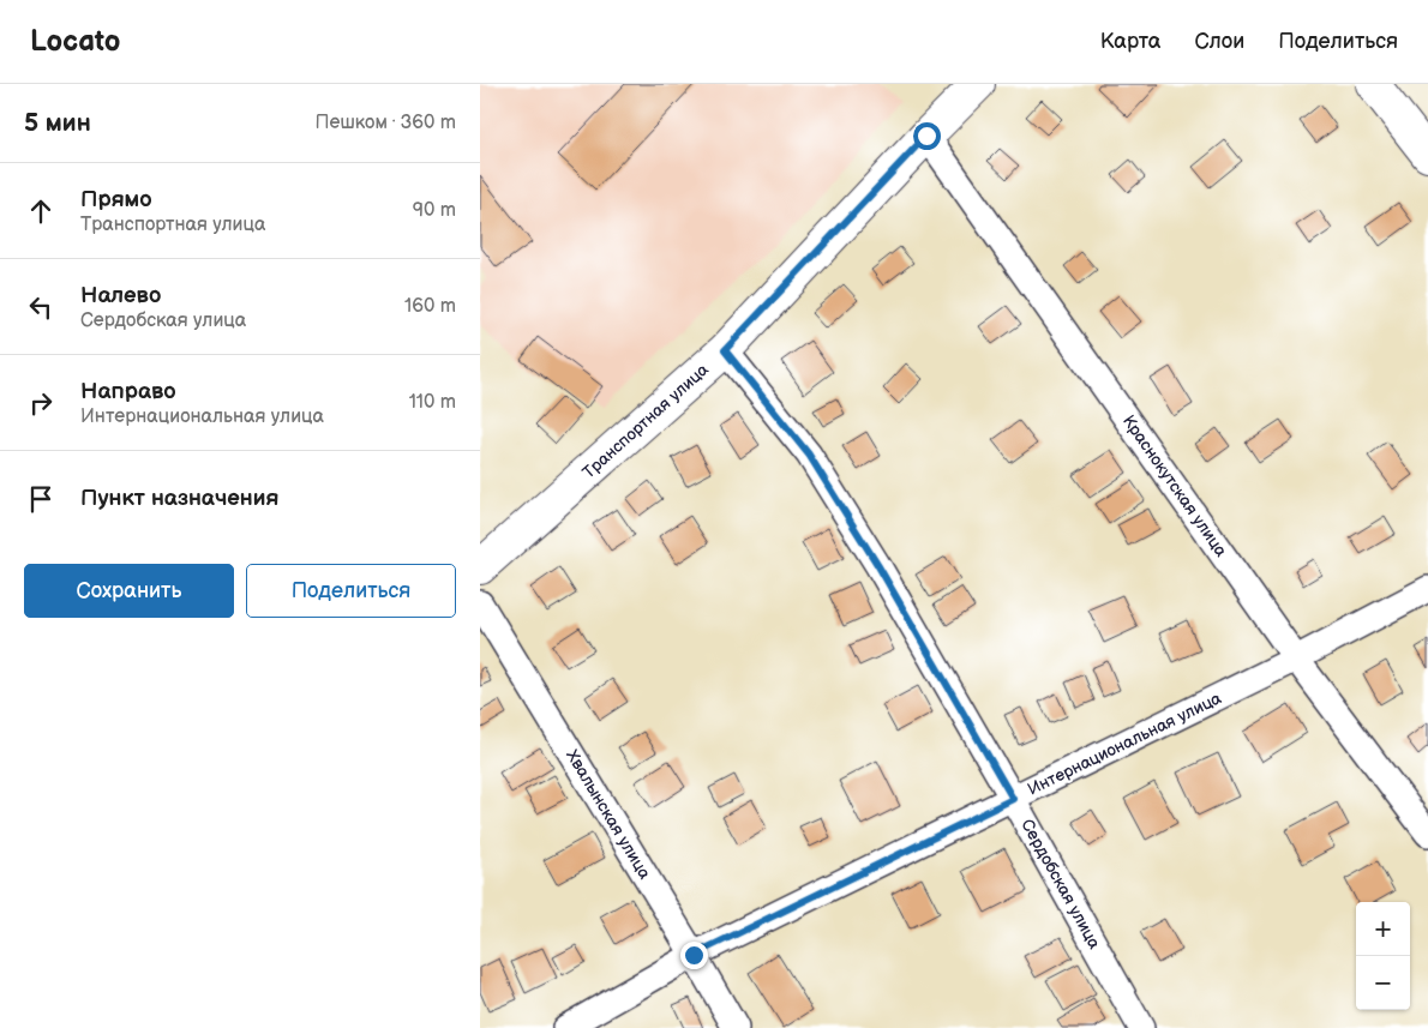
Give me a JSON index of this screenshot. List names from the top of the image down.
{
  "streets": {
    "street": [
      "Транспортная улица",
      "Краснокутская улица",
      "Интернациональная улица",
      "Хвалынская улица",
      "Сердобская улица"
    ]
  },
  "crossings": [
    ["Транспортная улица", "Краснокутская улица"],
    ["Транспортная улица", "Сердобская улица"],
    ["Краснокутская улица", "Интернациональная улица"],
    ["Интернациональная улица", "Хвалынская улица"],
    ["Интернациональная улица", "Сердобская улица"]
  ],
  "page": {
    "header": "Locato",
    "nav": ["Карта", "Слои", "Поделиться"],
    "heading": ["5 мин", "Пешком · 360 m"],
    "list": [
      ["Прямо", "Транспортная улица", "90 m"],
      ["Налево", "Сердобская улица", "160 m"],
      ["Направо", "Интернациональная улица", "110 m"],
      "Пункт назначения"
    ],
    "buttons": ["Сохранить", "Поделиться"],
    "map_buttons": ["+", "−"]
  }
}
